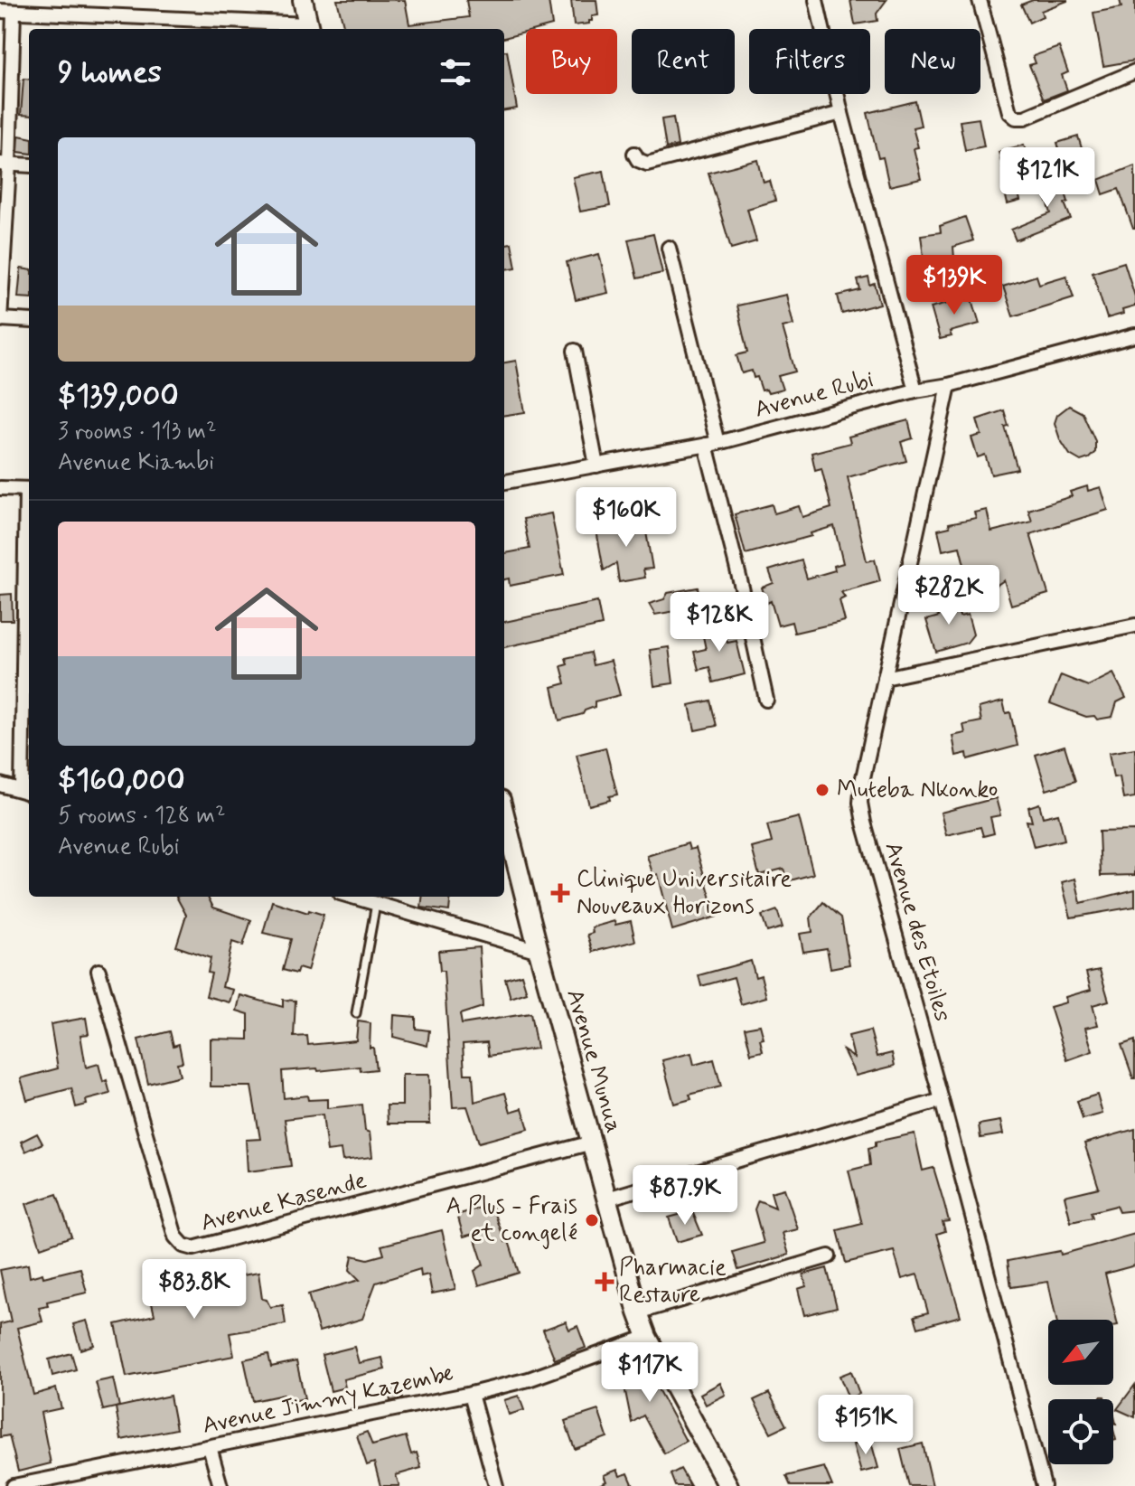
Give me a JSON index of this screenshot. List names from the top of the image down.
{
  "streets": {
    "main road": ["Avenue Munua"],
    "street": [
      "Avenue Rubi",
      "Avenue des Etoiles",
      "Avenue Kasende",
      "Avenue Jimmy Kazembe"
    ]
  },
  "crossings": [
    ["Avenue Rubi", "Avenue des Etoiles"],
    ["Avenue Munua", "Avenue Kasende"],
    ["Avenue Munua", "Avenue Jimmy Kazembe"]
  ],
  "places": {
    "other": ["Muteba Nkonko", "A Plus - Frais et congelé"],
    "health": ["Clinique Universitaire Nouveaux Horizons", "Pharmacie Restaure"]
  },
  "north": "bottom left",
  "page": {
    "chip": [
      "Buy",
      "Rent",
      "Filters",
      "New"
    ],
    "heading": "9 homes",
    "list": [
      {
        "name": "$139,000",
        "note": "3 rooms · 113 m² · Avenue Kiambi"
      },
      {
        "name": "$160,000",
        "note": "5 rooms · 128 m² · Avenue Rubi"
      }
    ],
    "price": [
      "$121K",
      "$139K",
      "$160K",
      "$282K",
      "$128K",
      "$87.9K",
      "$83.8K",
      "$117K",
      "$151K"
    ]
  }
}
